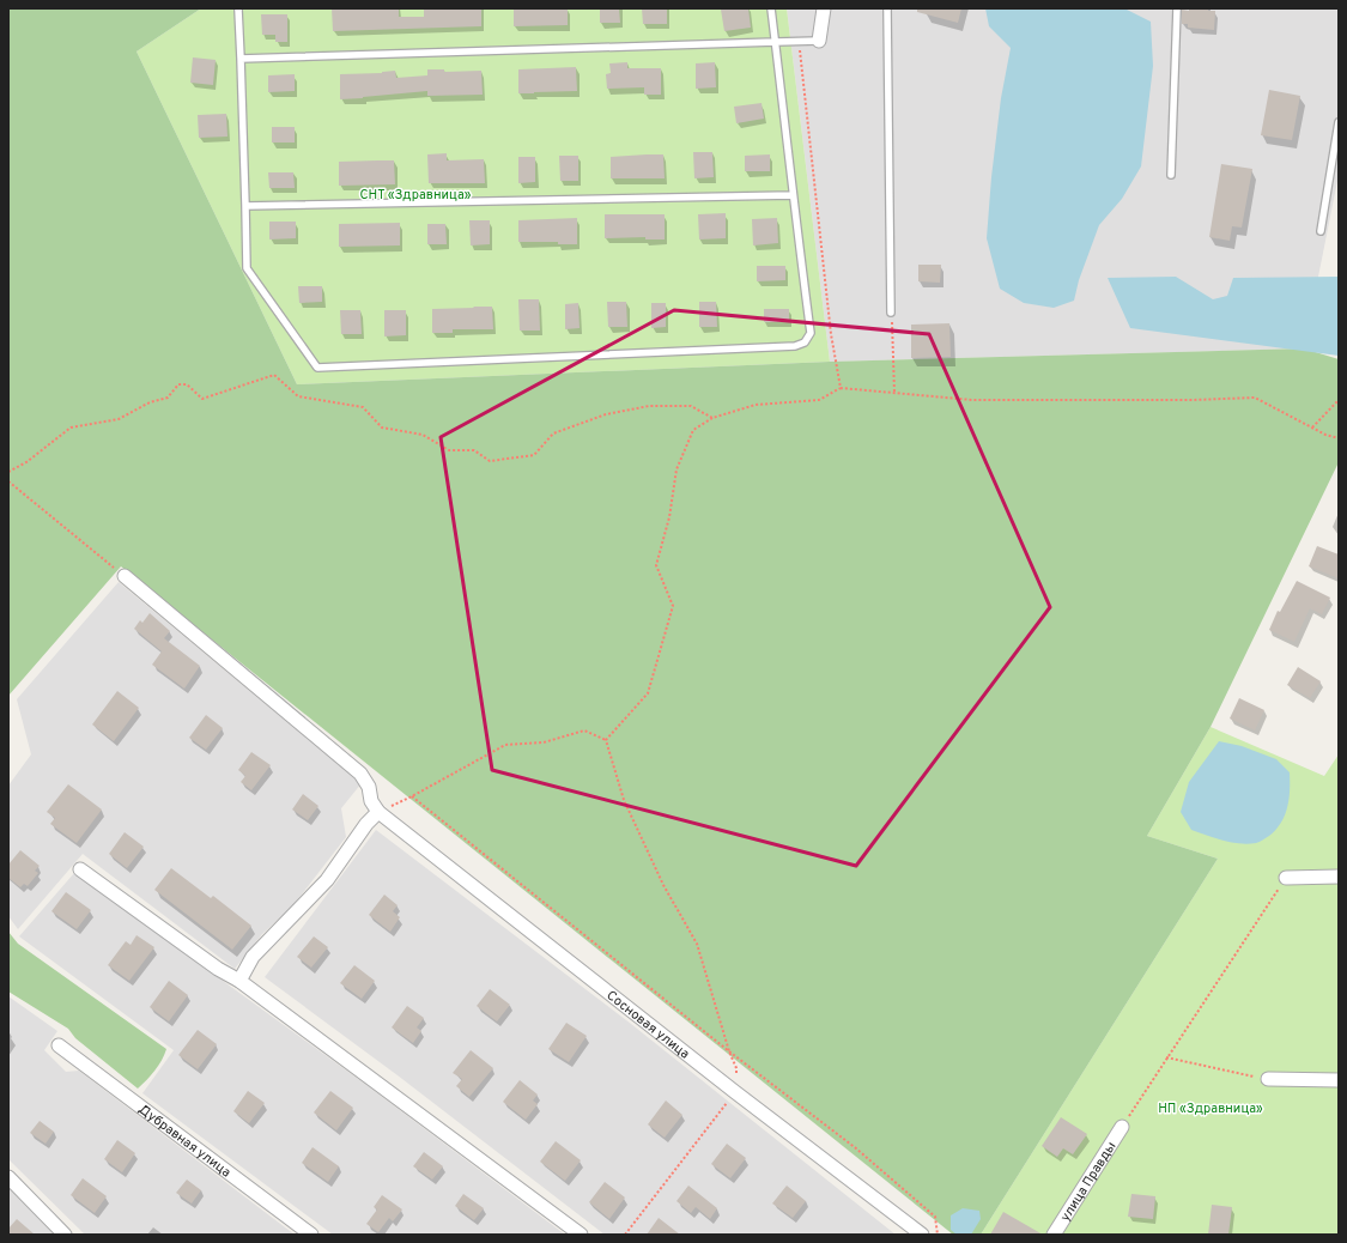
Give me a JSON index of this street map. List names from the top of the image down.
{
  "streets": {
    "street": ["Сосновая улица", "Дубравная улица", "улица Правды"]
  },
  "parks": ["СНТ «Здравница»", "НП «Здравница»"]
}
